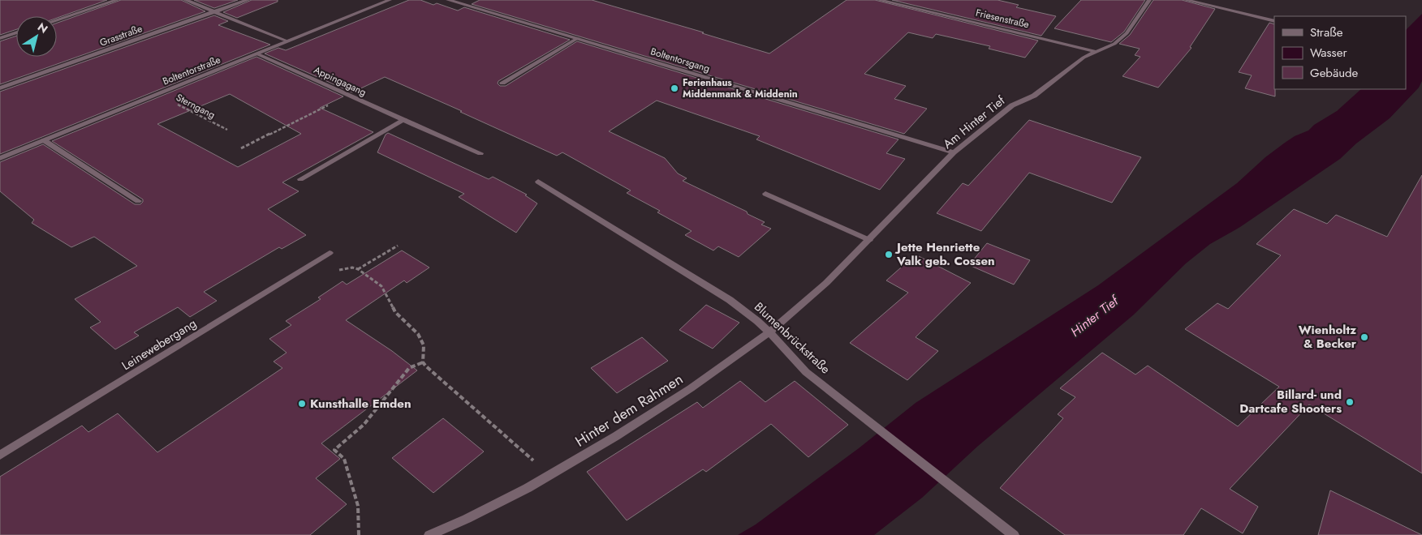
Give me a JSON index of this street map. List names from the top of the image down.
{
  "streets": {
    "street": [
      "Friesenstraße",
      "Grasstraße",
      "Boltentorsgang",
      "Boltentorstraße",
      "Appingagang",
      "Am Hinter Tief",
      "Blumenbrückstraße",
      "Leinewebergang",
      "Hinter dem Rahmen"
    ],
    "path": ["Sterngang"]
  },
  "crossings": [
    ["Friesenstraße", "Am Hinter Tief"],
    ["Boltentorsgang", "Am Hinter Tief"],
    ["Boltentorstraße", "Appingagang"],
    ["Boltentorstraße", "Sterngang"],
    ["Am Hinter Tief", "Hinter dem Rahmen"],
    ["Blumenbrückstraße", "Hinter dem Rahmen"]
  ],
  "water": ["Hinter Tief"],
  "places": [
    "Ferienhaus Middenmank & Middenin",
    "Jette Henriette Valk geb. Cossen",
    "Wienholtz & Becker",
    "Billard- und Dartcafe Shooters",
    "Kunsthalle Emden"
  ],
  "legend": ["Straße", "Wasser", "Gebäude"],
  "north": "top right"
}
